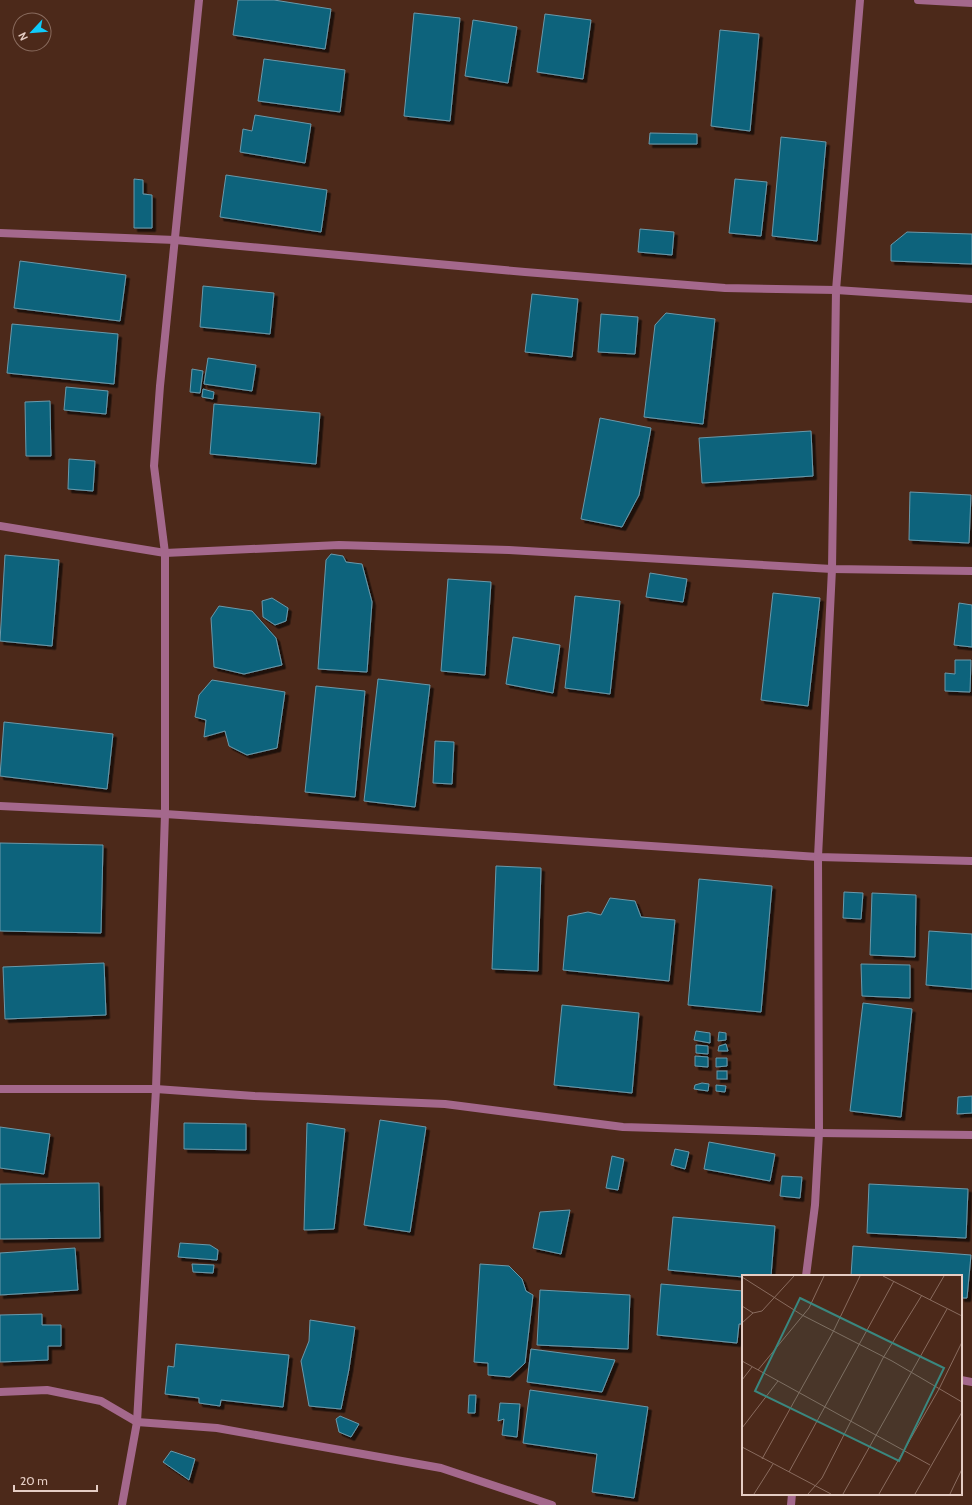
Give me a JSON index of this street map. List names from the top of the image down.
{
  "scale_bar": "20 m",
  "north": "bottom left"
}
